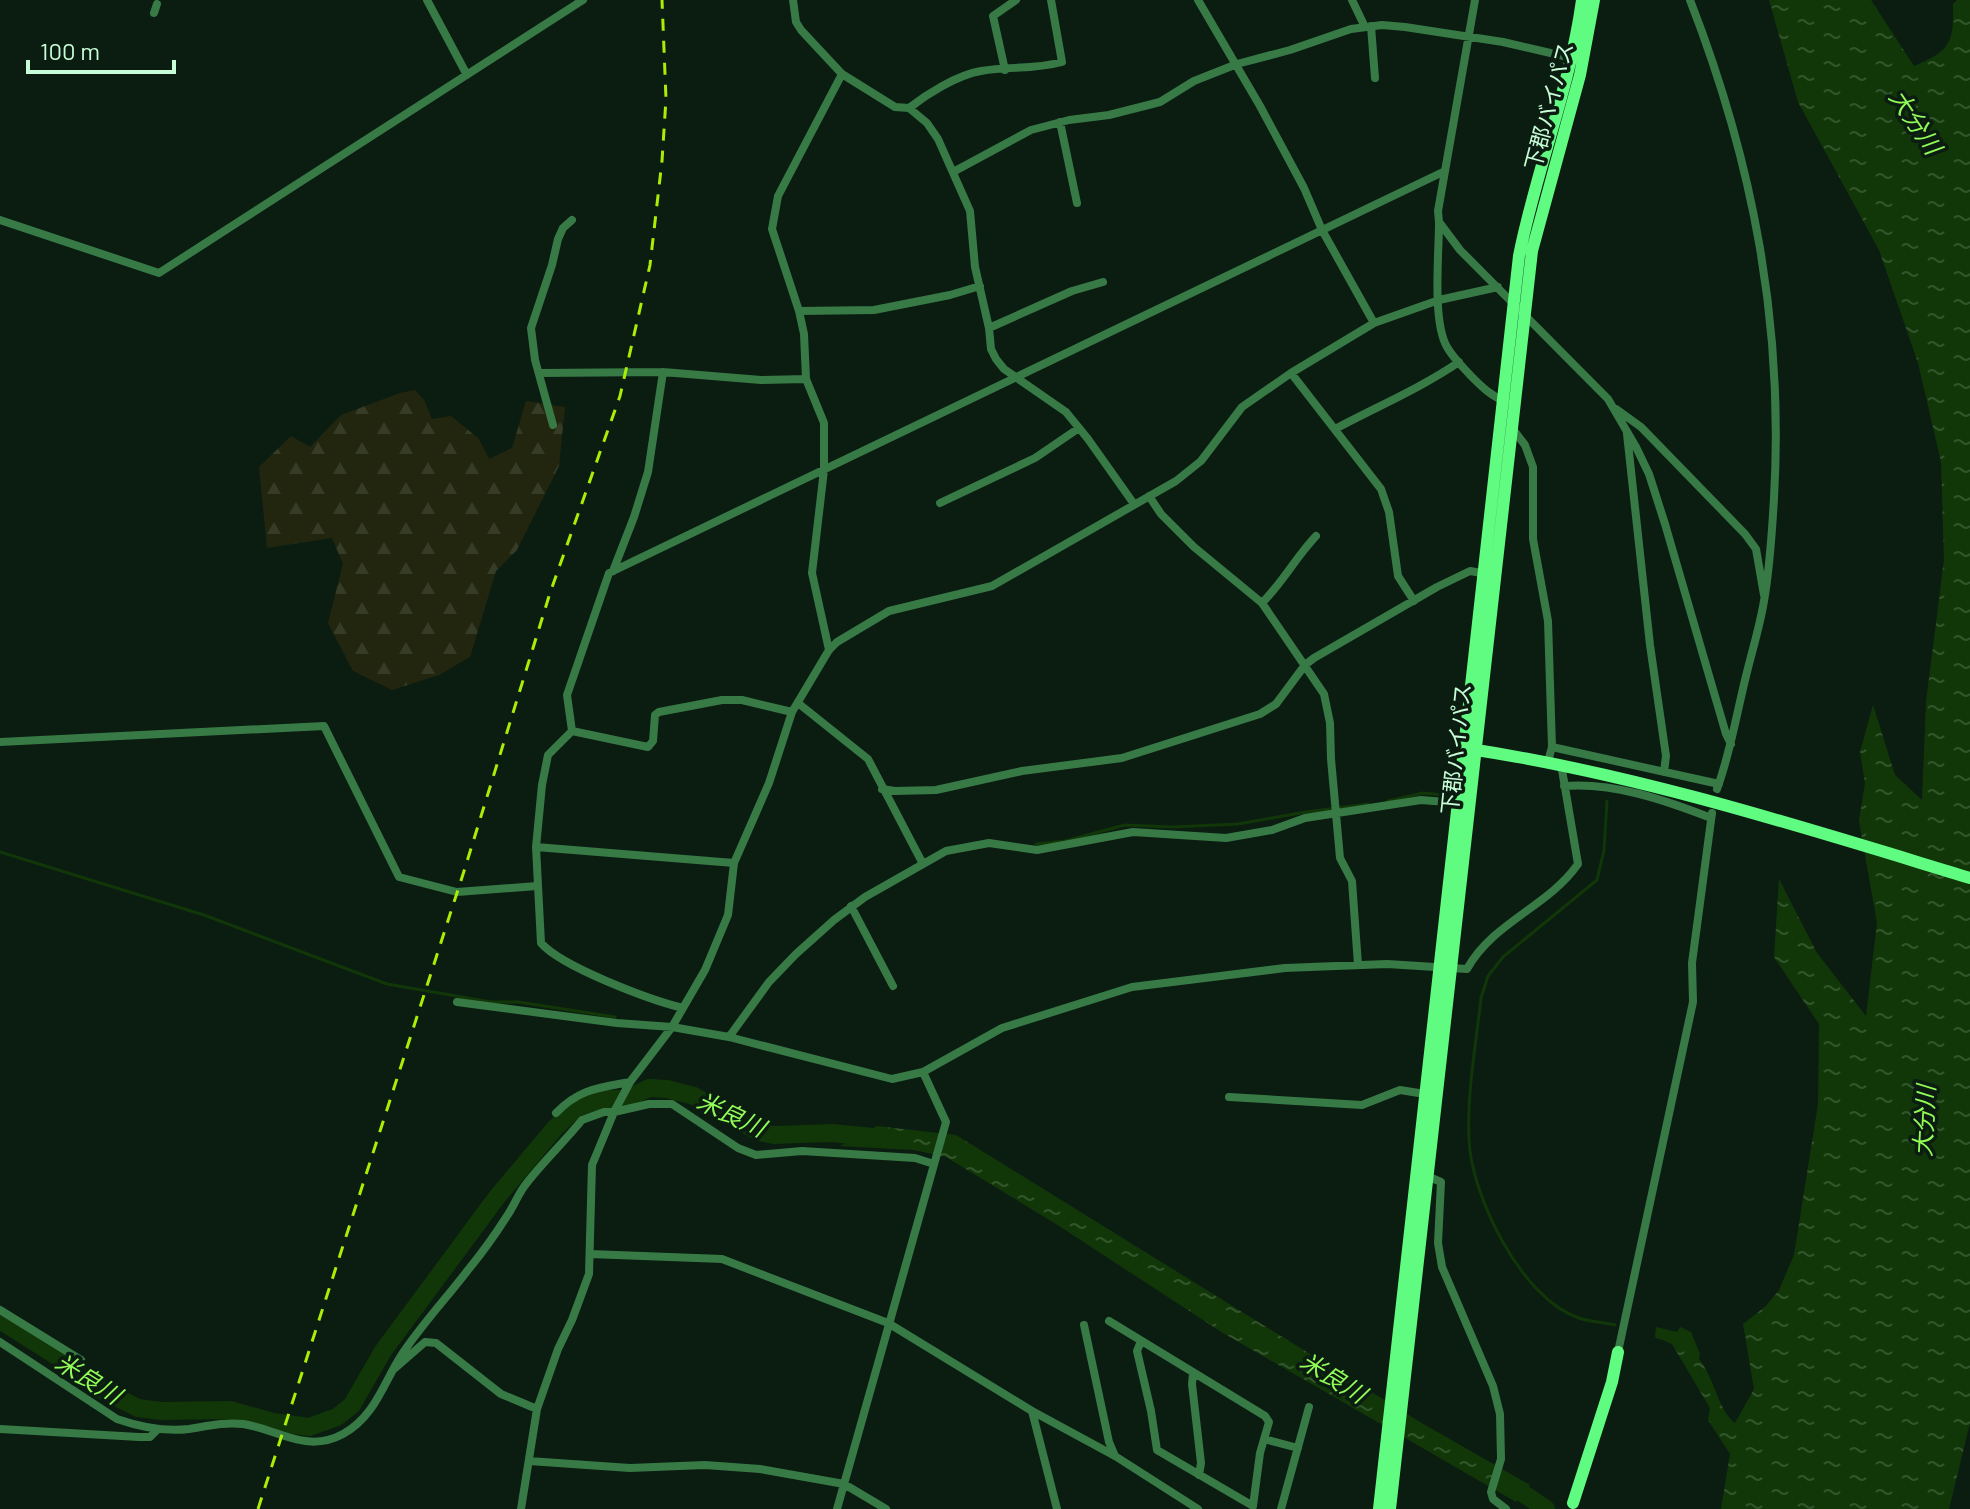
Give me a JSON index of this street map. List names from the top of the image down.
{
  "streets": {
    "street": ["下郡バイパス"]
  },
  "water": ["大分川", "米良川"],
  "scale_bar": "100 m"
}
